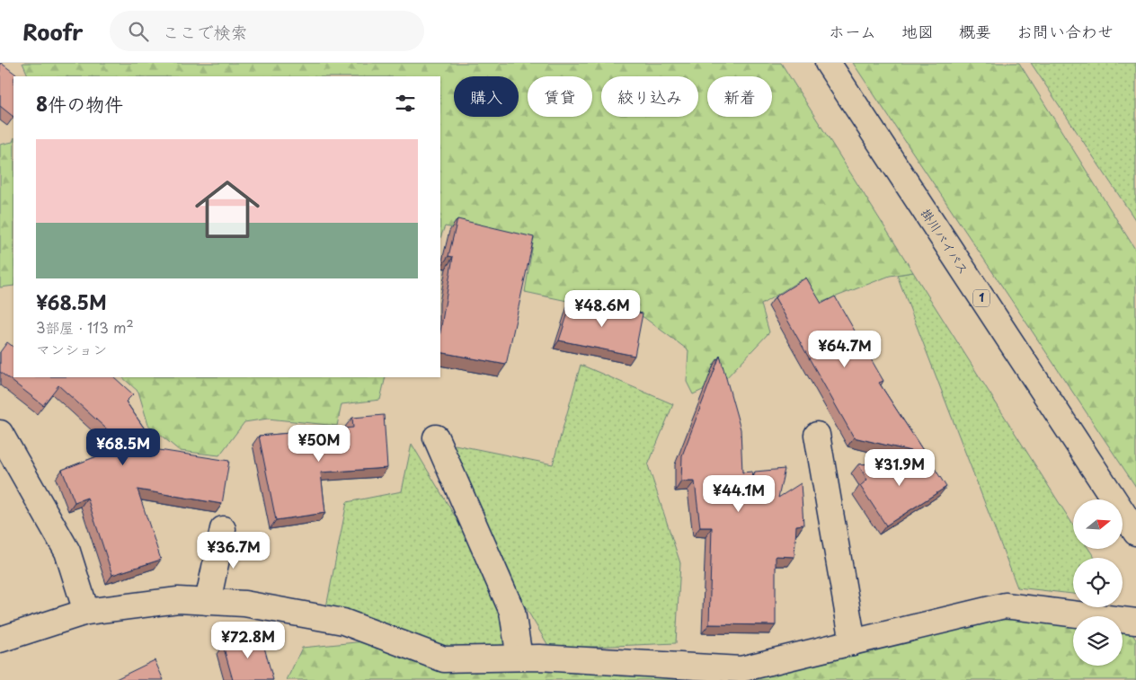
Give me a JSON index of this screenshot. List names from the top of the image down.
{
  "streets": {
    "main road": ["掛川バイパス", "1"]
  },
  "north": "right",
  "page": {
    "header": "Roofr",
    "search": "ここで検索",
    "nav": [
      "ホーム",
      "地図",
      "概要",
      "お問い合わせ"
    ],
    "chip": [
      "購入",
      "賃貸",
      "絞り込み",
      "新着"
    ],
    "heading": "8件の物件",
    "list": [
      {
        "name": "¥68.5M",
        "note": "3部屋 · 113 m² · マンション"
      }
    ],
    "price": [
      "¥48.6M",
      "¥64.7M",
      "¥50M",
      "¥68.5M",
      "¥31.9M",
      "¥44.1M",
      "¥36.7M",
      "¥72.8M"
    ]
  }
}
